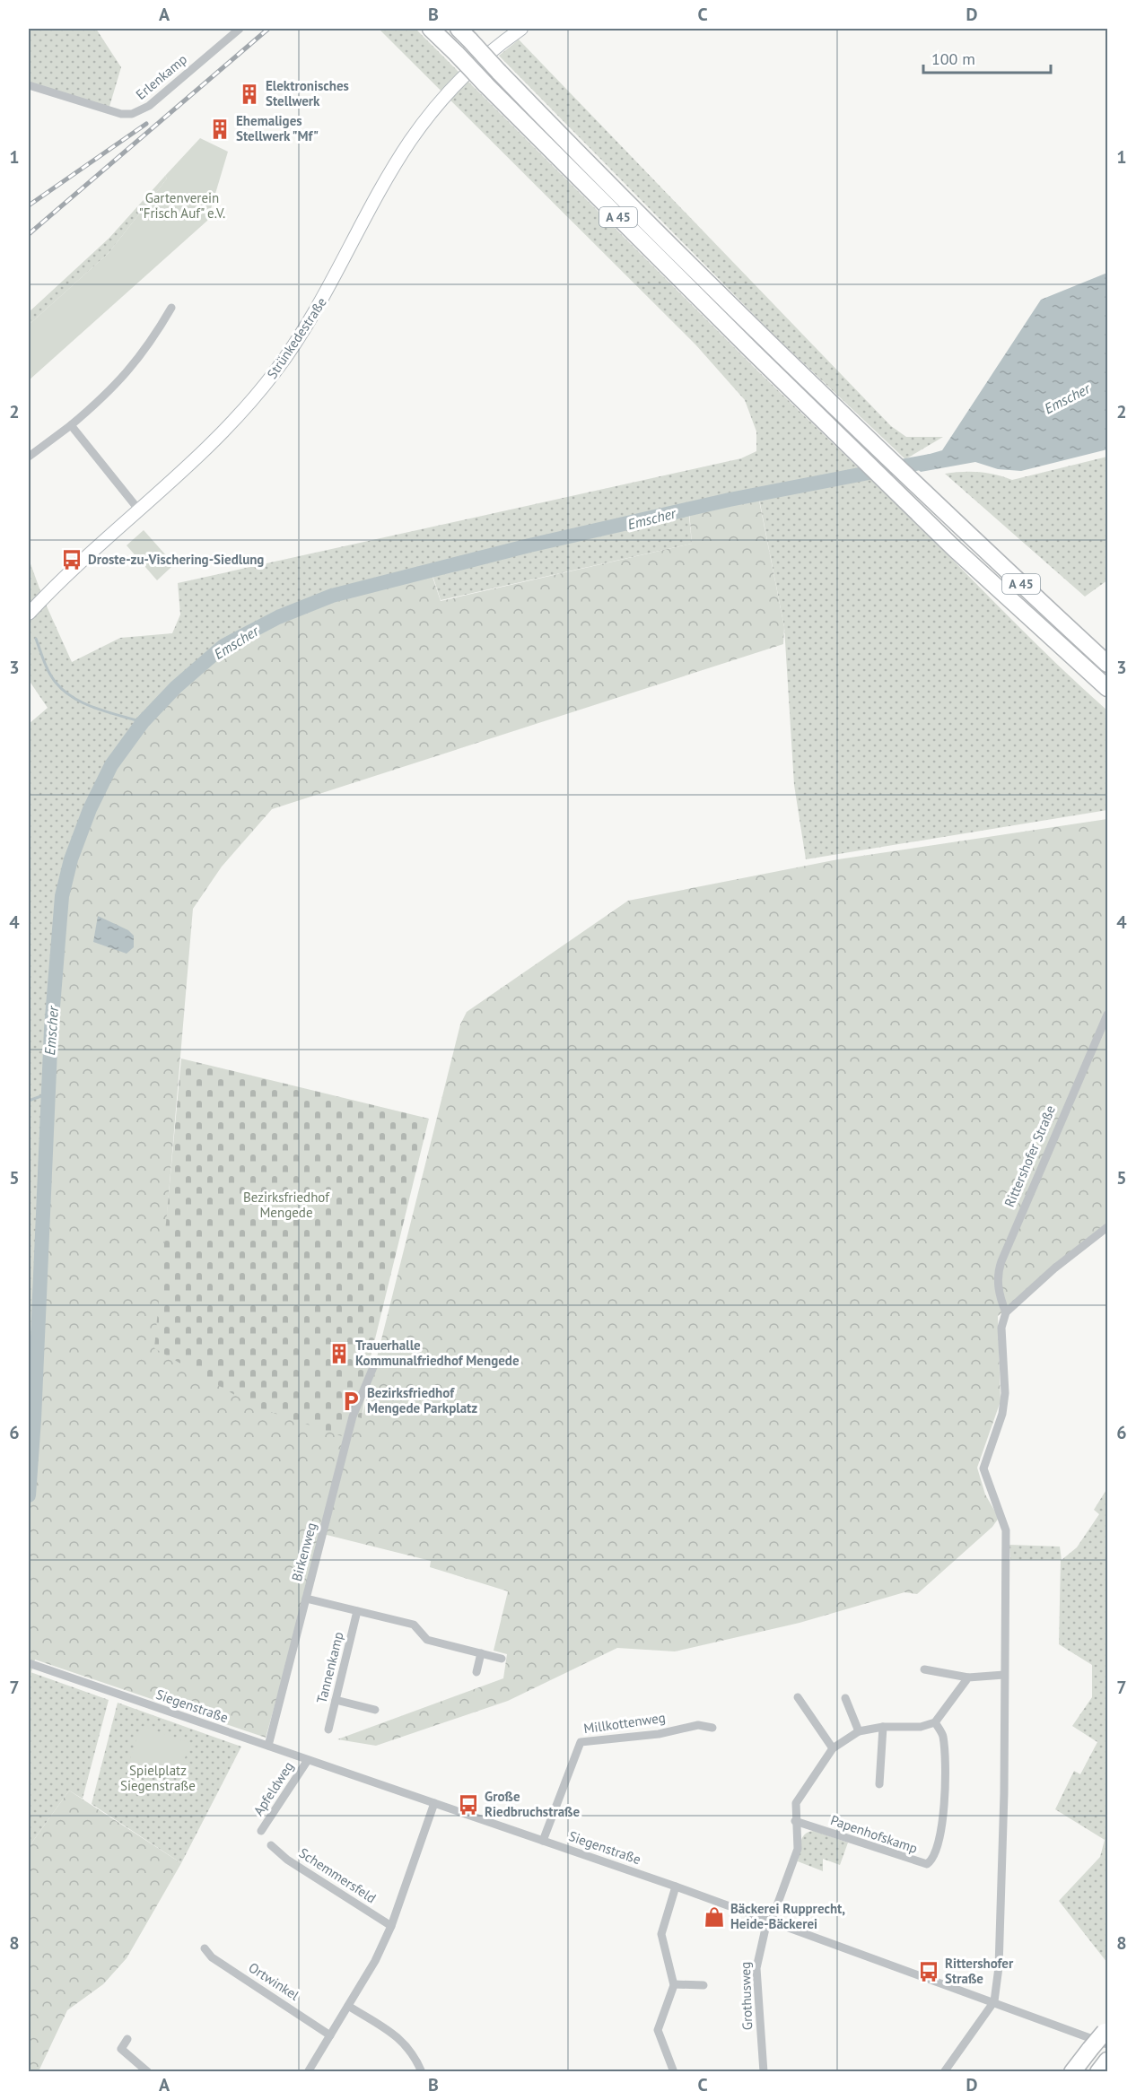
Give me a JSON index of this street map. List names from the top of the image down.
{
  "streets": {
    "highway": ["A 45"],
    "main road": ["Strünkedestraße"],
    "street": [
      "Erlenkamp",
      "Rittershofer Straße",
      "Birkenweg",
      "Tannenkamp",
      "Siegenstraße",
      "Millkottenweg",
      "Apfeldweg",
      "Papenhofskamp",
      "Schemmersfeld",
      "Ortwinkel",
      "Grothusweg"
    ]
  },
  "crossings": [
    ["Rittershofer Straße", "Siegenstraße"],
    ["Birkenweg", "Siegenstraße"],
    ["Siegenstraße", "Millkottenweg"],
    ["Siegenstraße", "Apfeldweg"],
    ["Siegenstraße", "Grothusweg"],
    ["Papenhofskamp", "Grothusweg"]
  ],
  "water": ["Emscher"],
  "parks": ["Gartenverein \"Frisch Auf\" e.V.", "Bezirksfriedhof Mengede", "Spielplatz Siegenstraße"],
  "places": {
    "building": ["Elektronisches Stellwerk", "Ehemaliges Stellwerk \"Mf\"", "Trauerhalle Kommunalfriedhof Mengede"],
    "bus stop": ["Droste-zu-Vischering-Siedlung", "Große Riedbruchstraße", "Rittershofer Straße"],
    "parking": ["Bezirksfriedhof Mengede Parkplatz"],
    "shop": ["Bäckerei Rupprecht, Heide-Bäckerei"]
  },
  "scale_bar": "100 m",
  "grid": {
    "columns": [
      "A",
      "B",
      "C",
      "D"
    ],
    "rows": [
      "1",
      "2",
      "3",
      "4",
      "5",
      "6",
      "7",
      "8"
    ]
  }
}
